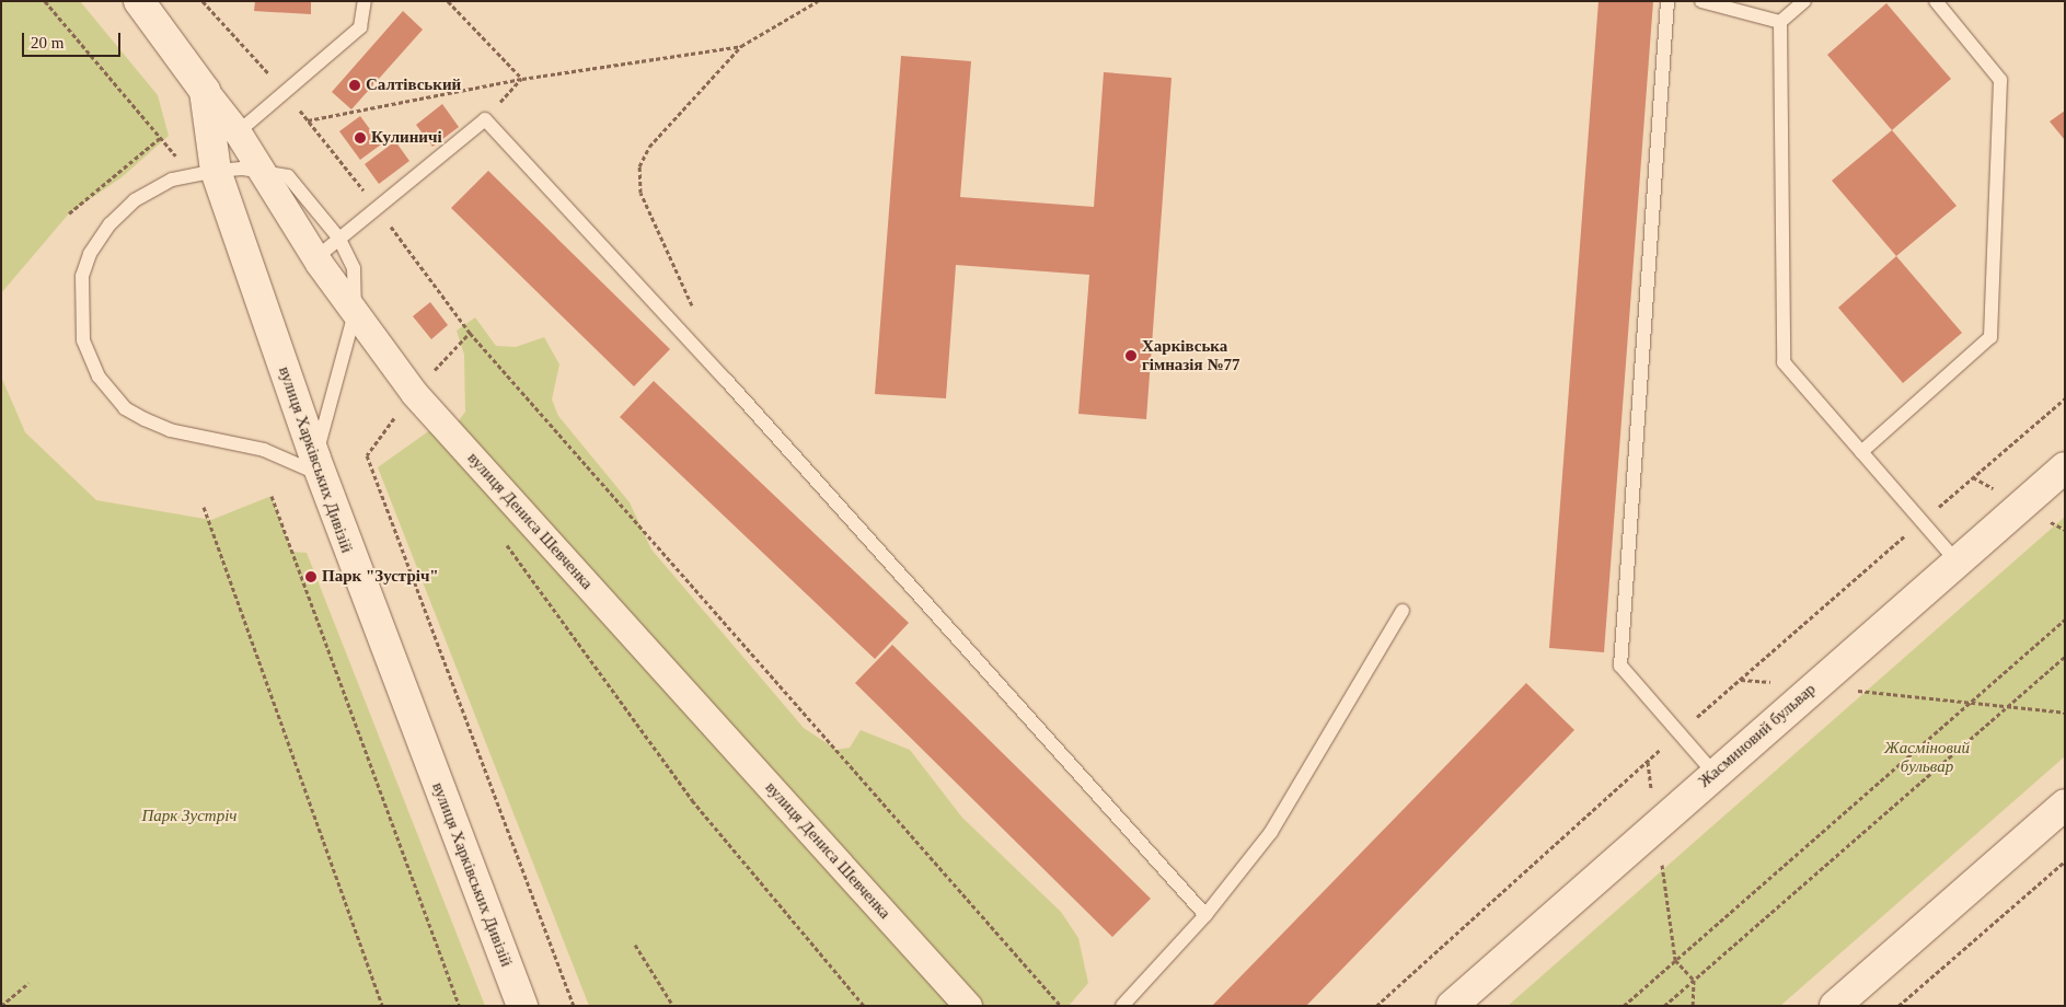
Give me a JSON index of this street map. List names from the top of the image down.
{
  "streets": {
    "street": ["вулиця Харківських Дивізій", "вулиця Дениса Шевченка", "Жасминовий бульвар"]
  },
  "crossings": [
    ["вулиця Харківських Дивізій", "вулиця Дениса Шевченка"]
  ],
  "parks": ["Жасміновий бульвар", "Парк Зустріч"],
  "places": [
    "Салтівський",
    "Кулиничі",
    "Харківська гімназія №77",
    "Парк \"Зустріч\""
  ],
  "scale_bar": "20 m"
}
